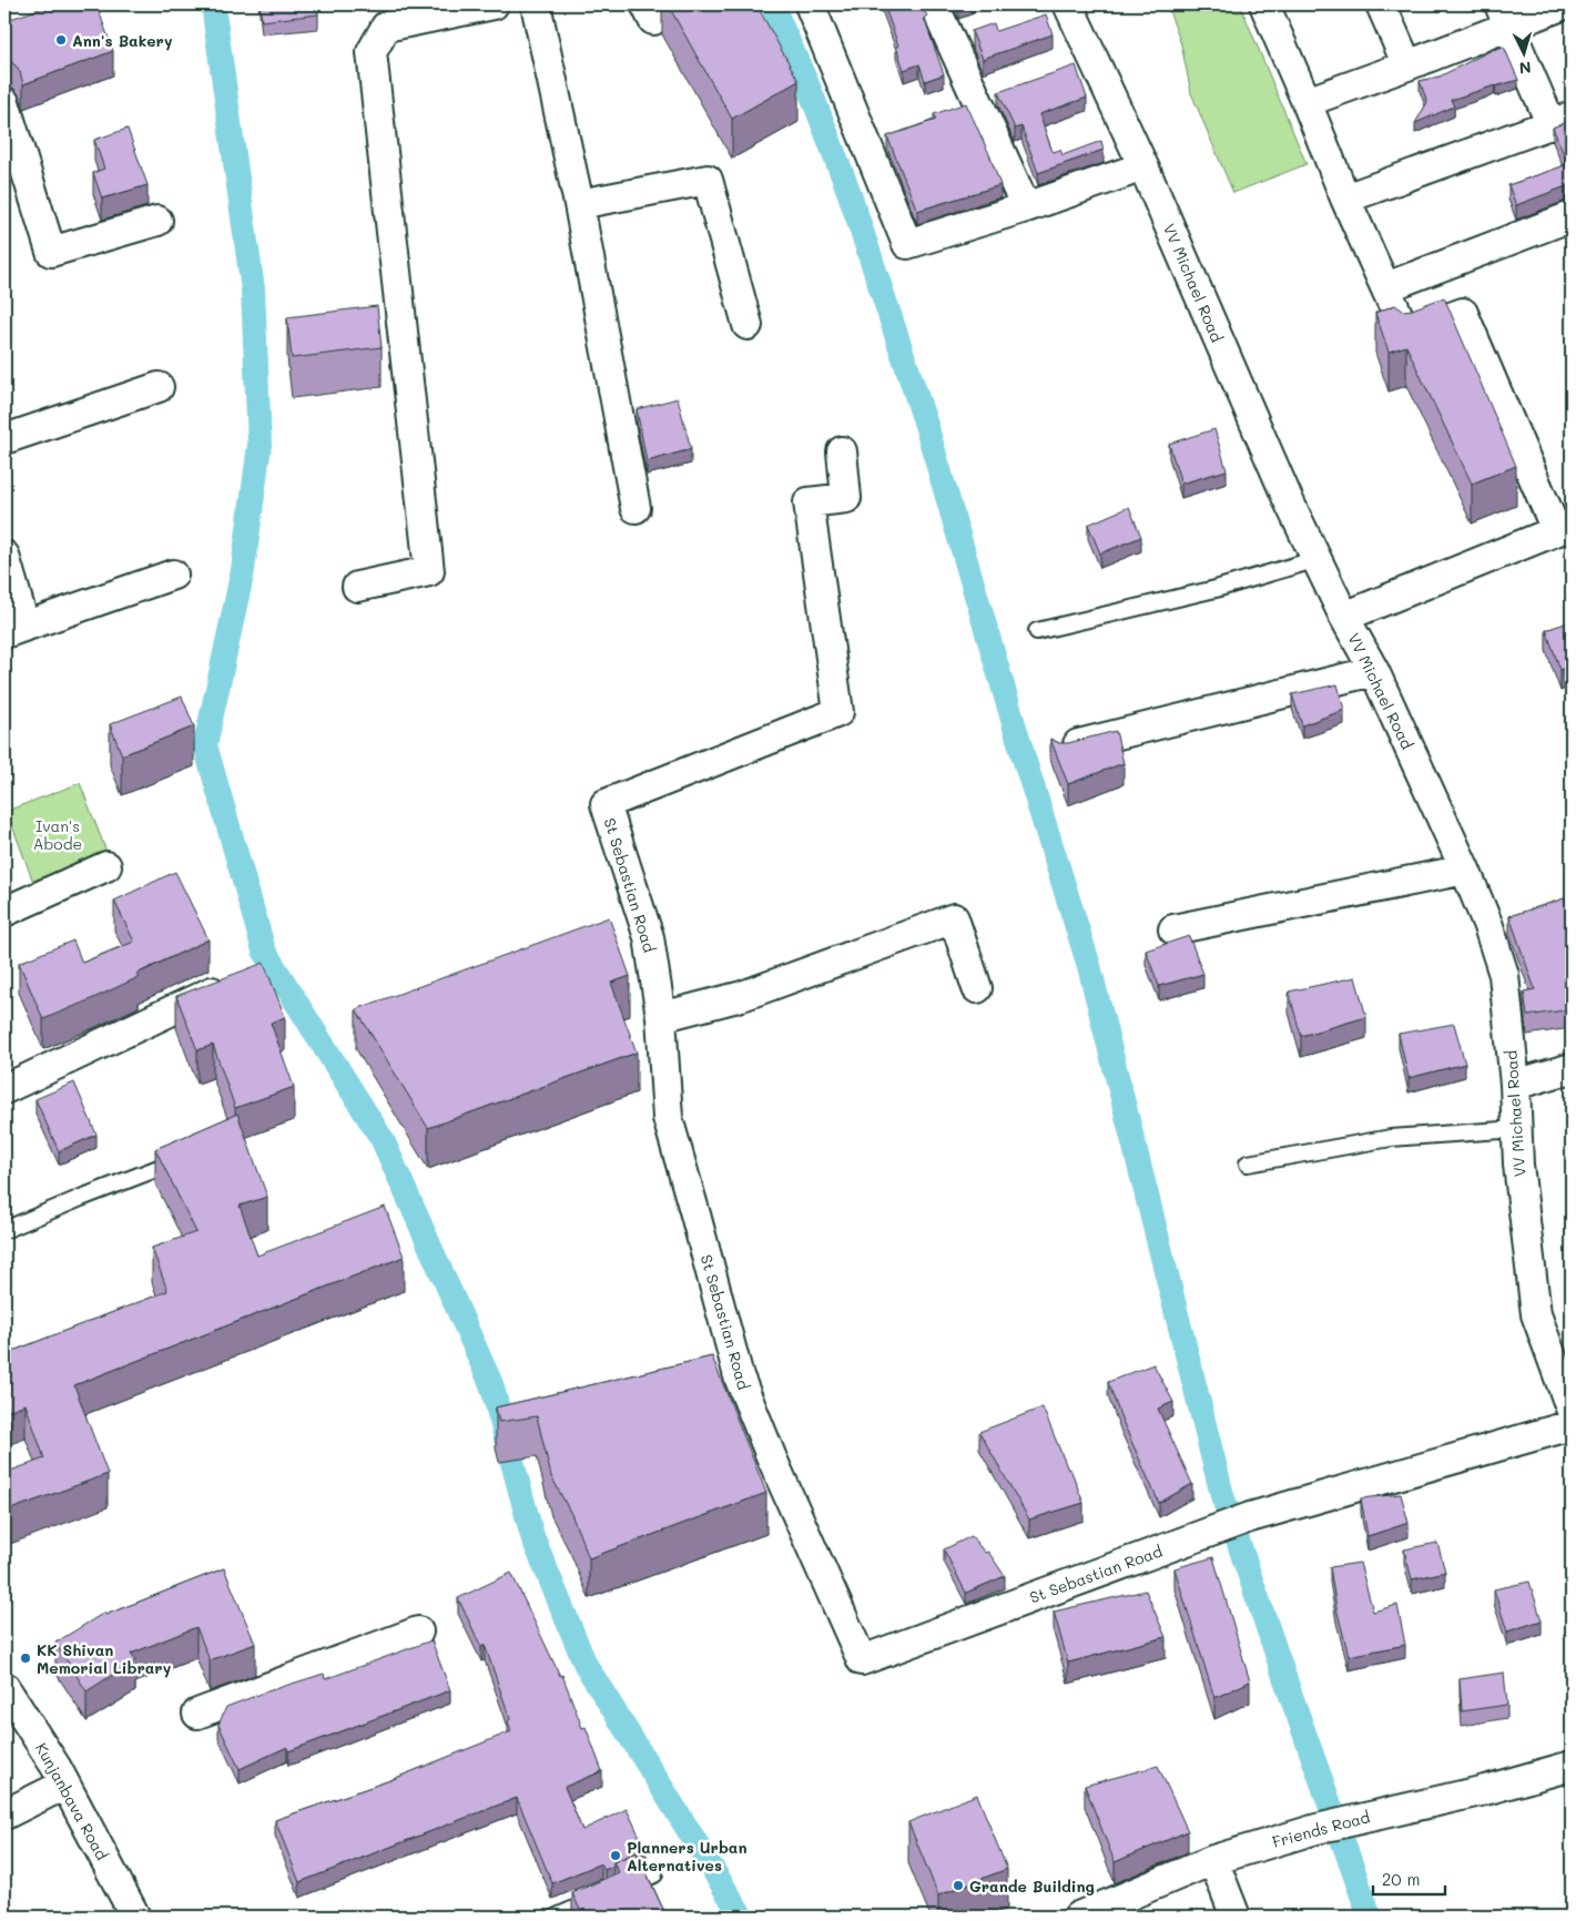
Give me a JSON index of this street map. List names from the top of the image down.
{
  "streets": {
    "street": [
      "VV Michael Road",
      "St Sebastian Road",
      "Kunjanbava Road",
      "Friends Road"
    ]
  },
  "parks": ["Ivan's Abode"],
  "places": [
    "Ann's Bakery",
    "KK Shivan Memorial Library",
    "Planners Urban Alternatives",
    "Grande Building"
  ],
  "scale_bar": "20 m",
  "north": "bottom"
}
